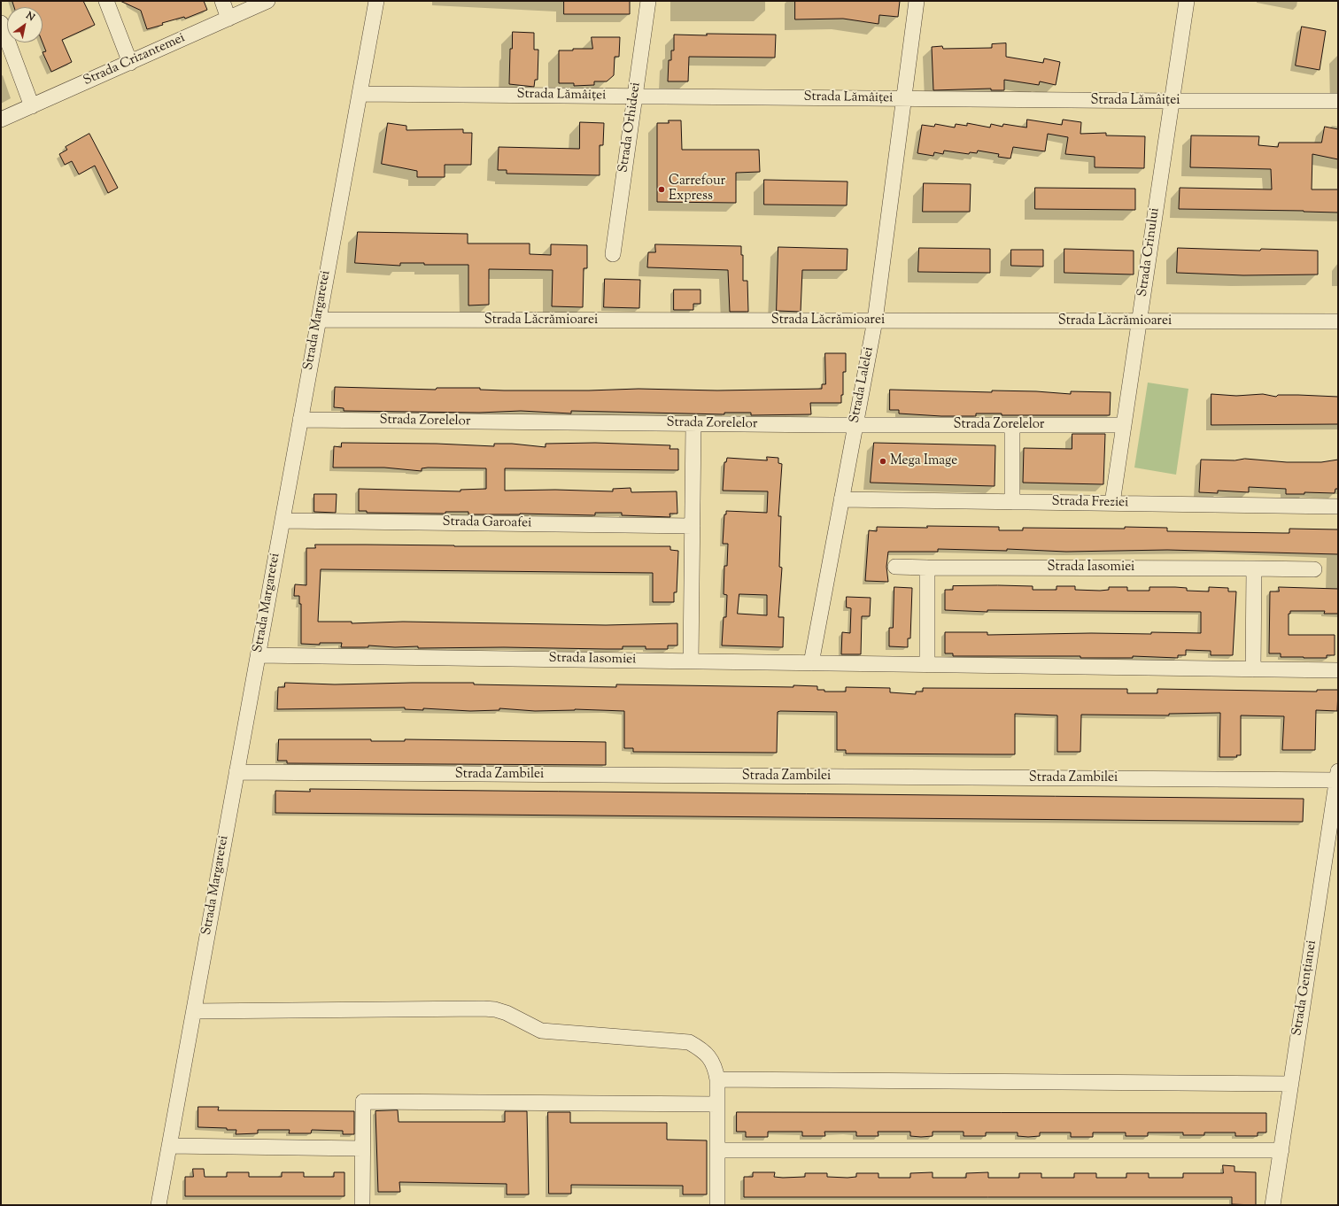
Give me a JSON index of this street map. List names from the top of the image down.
{
  "streets": {
    "street": [
      "Strada Crizantemei",
      "Strada Lămâiței",
      "Strada Orhideei",
      "Strada Crinului",
      "Strada Margaretei",
      "Strada Lăcrămioarei",
      "Strada Lalelei",
      "Strada Zorelelor",
      "Strada Freziei",
      "Strada Garoafei",
      "Strada Iasomiei",
      "Strada Zambilei",
      "Strada Gențianei"
    ]
  },
  "crossings": [
    ["Strada Lămâiței", "Strada Orhideei"],
    ["Strada Lămâiței", "Strada Crinului"],
    ["Strada Lămâiței", "Strada Margaretei"],
    ["Strada Lămâiței", "Strada Lalelei"],
    ["Strada Crinului", "Strada Lăcrămioarei"],
    ["Strada Crinului", "Strada Zorelelor"],
    ["Strada Crinului", "Strada Freziei"],
    ["Strada Margaretei", "Strada Lăcrămioarei"],
    ["Strada Margaretei", "Strada Zorelelor"],
    ["Strada Margaretei", "Strada Garoafei"],
    ["Strada Margaretei", "Strada Iasomiei"],
    ["Strada Margaretei", "Strada Zambilei"],
    ["Strada Lăcrămioarei", "Strada Lalelei"],
    ["Strada Lalelei", "Strada Zorelelor"],
    ["Strada Lalelei", "Strada Freziei"],
    ["Strada Lalelei", "Strada Iasomiei"],
    ["Strada Zambilei", "Strada Gențianei"]
  ],
  "places": ["Carrefour Express", "Mega Image"],
  "north": "top right"
}
